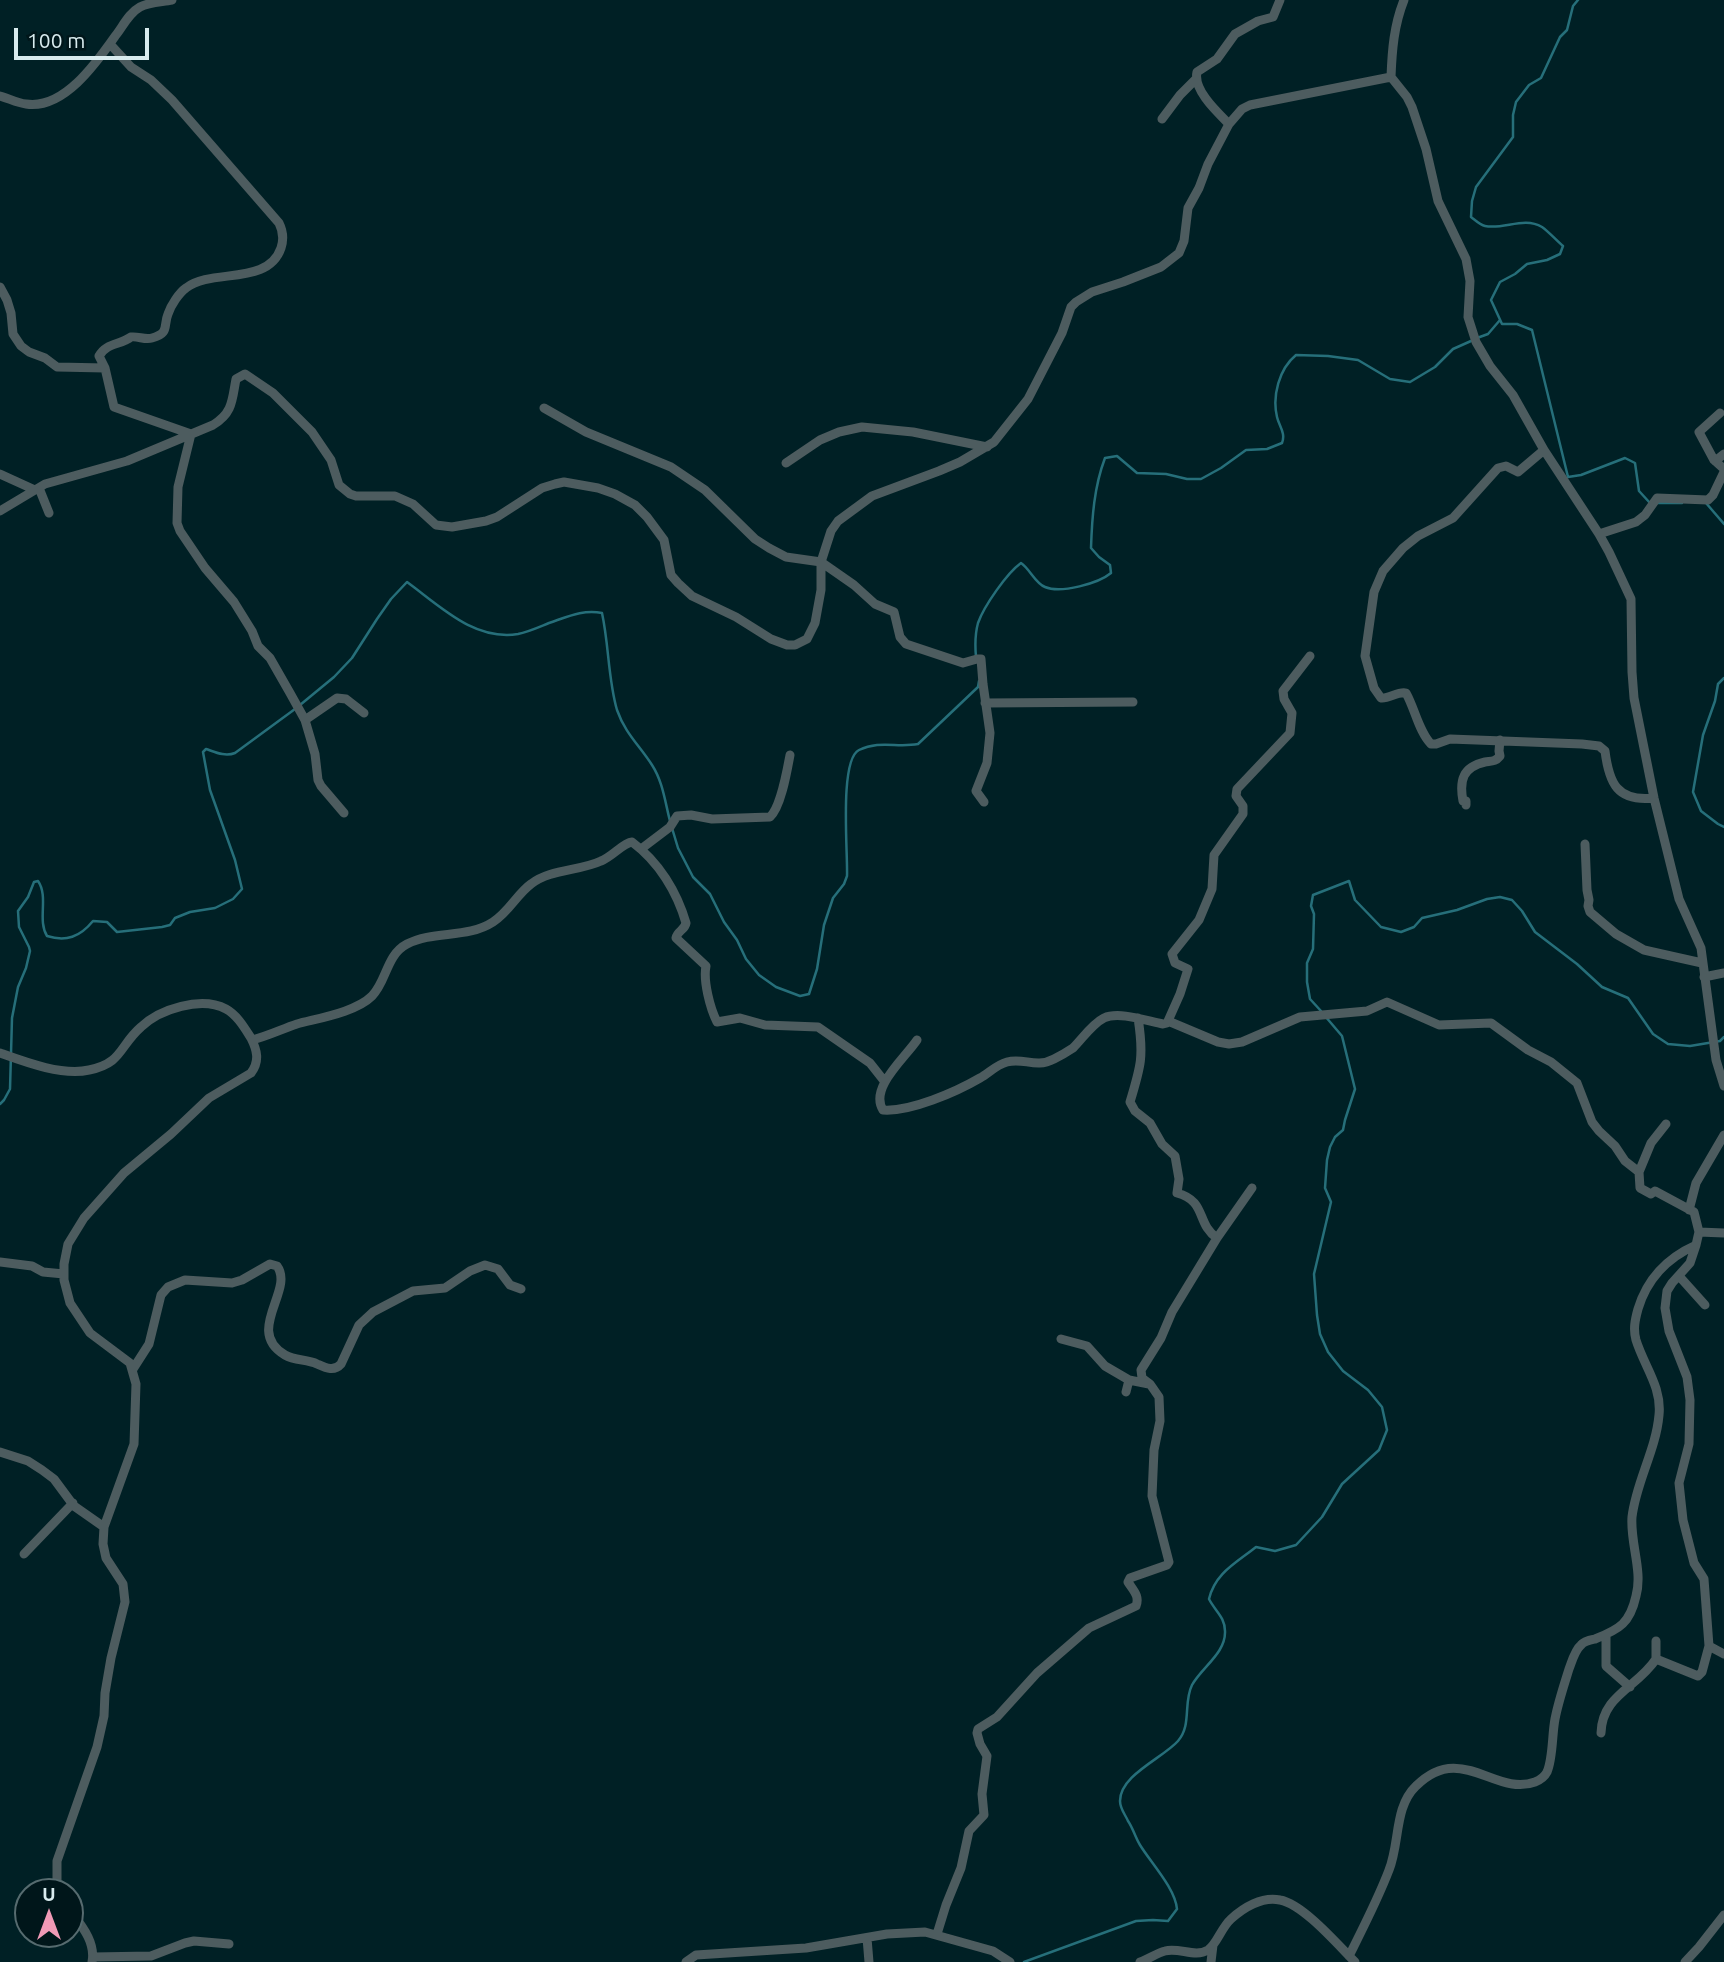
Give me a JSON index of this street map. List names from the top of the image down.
{
  "scale_bar": "100 m",
  "north": "top"
}
